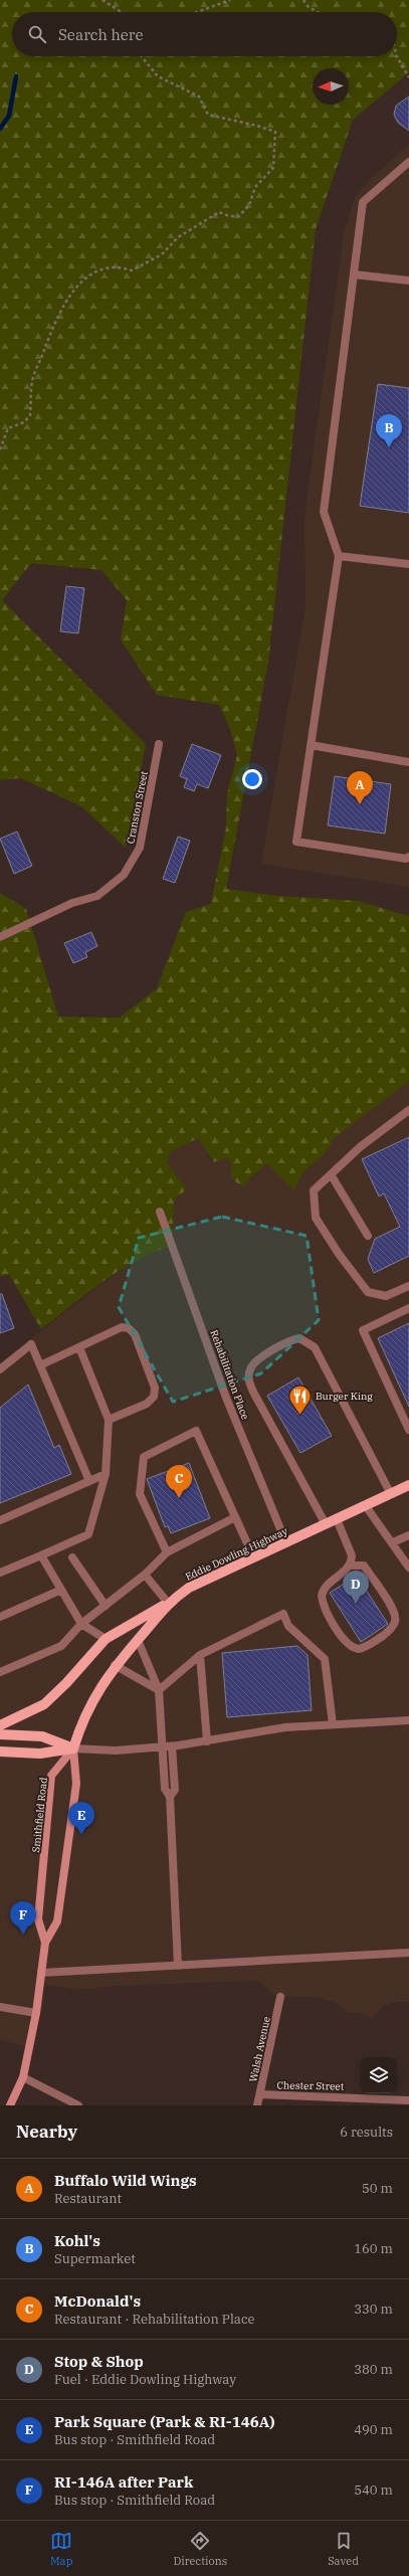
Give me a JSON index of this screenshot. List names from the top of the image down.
{
  "streets": {
    "main road": ["Eddie Dowling Highway", "Smithfield Road"],
    "street": [
      "Cranston Street",
      "Rehabilitation Place",
      "Walsh Avenue",
      "Chester Street"
    ]
  },
  "crossings": [
    ["Rehabilitation Place", "Eddie Dowling Highway"],
    ["Eddie Dowling Highway", "Smithfield Road"],
    ["Walsh Avenue", "Chester Street"]
  ],
  "places": {
    "restaurant": ["Burger King"]
  },
  "north": "left",
  "page": {
    "search": "Search here",
    "pins": [
      "B",
      "A",
      "C",
      "D",
      "E",
      "F"
    ],
    "heading": ["Nearby", "6 results"],
    "list": [
      {
        "mark": "A",
        "name": "Buffalo Wild Wings",
        "note": "Restaurant",
        "value": "50 m"
      },
      {
        "mark": "B",
        "name": "Kohl's",
        "note": "Supermarket",
        "value": "160 m"
      },
      {
        "mark": "C",
        "name": "McDonald's",
        "note": "Restaurant · Rehabilitation Place",
        "value": "330 m"
      },
      {
        "mark": "D",
        "name": "Stop & Shop",
        "note": "Fuel · Eddie Dowling Highway",
        "value": "380 m"
      },
      {
        "mark": "E",
        "name": "Park Square (Park & RI-146A)",
        "note": "Bus stop · Smithfield Road",
        "value": "490 m"
      },
      {
        "mark": "F",
        "name": "RI-146A after Park",
        "note": "Bus stop · Smithfield Road",
        "value": "540 m"
      }
    ],
    "nav": ["Map", "Directions", "Saved"]
  }
}
